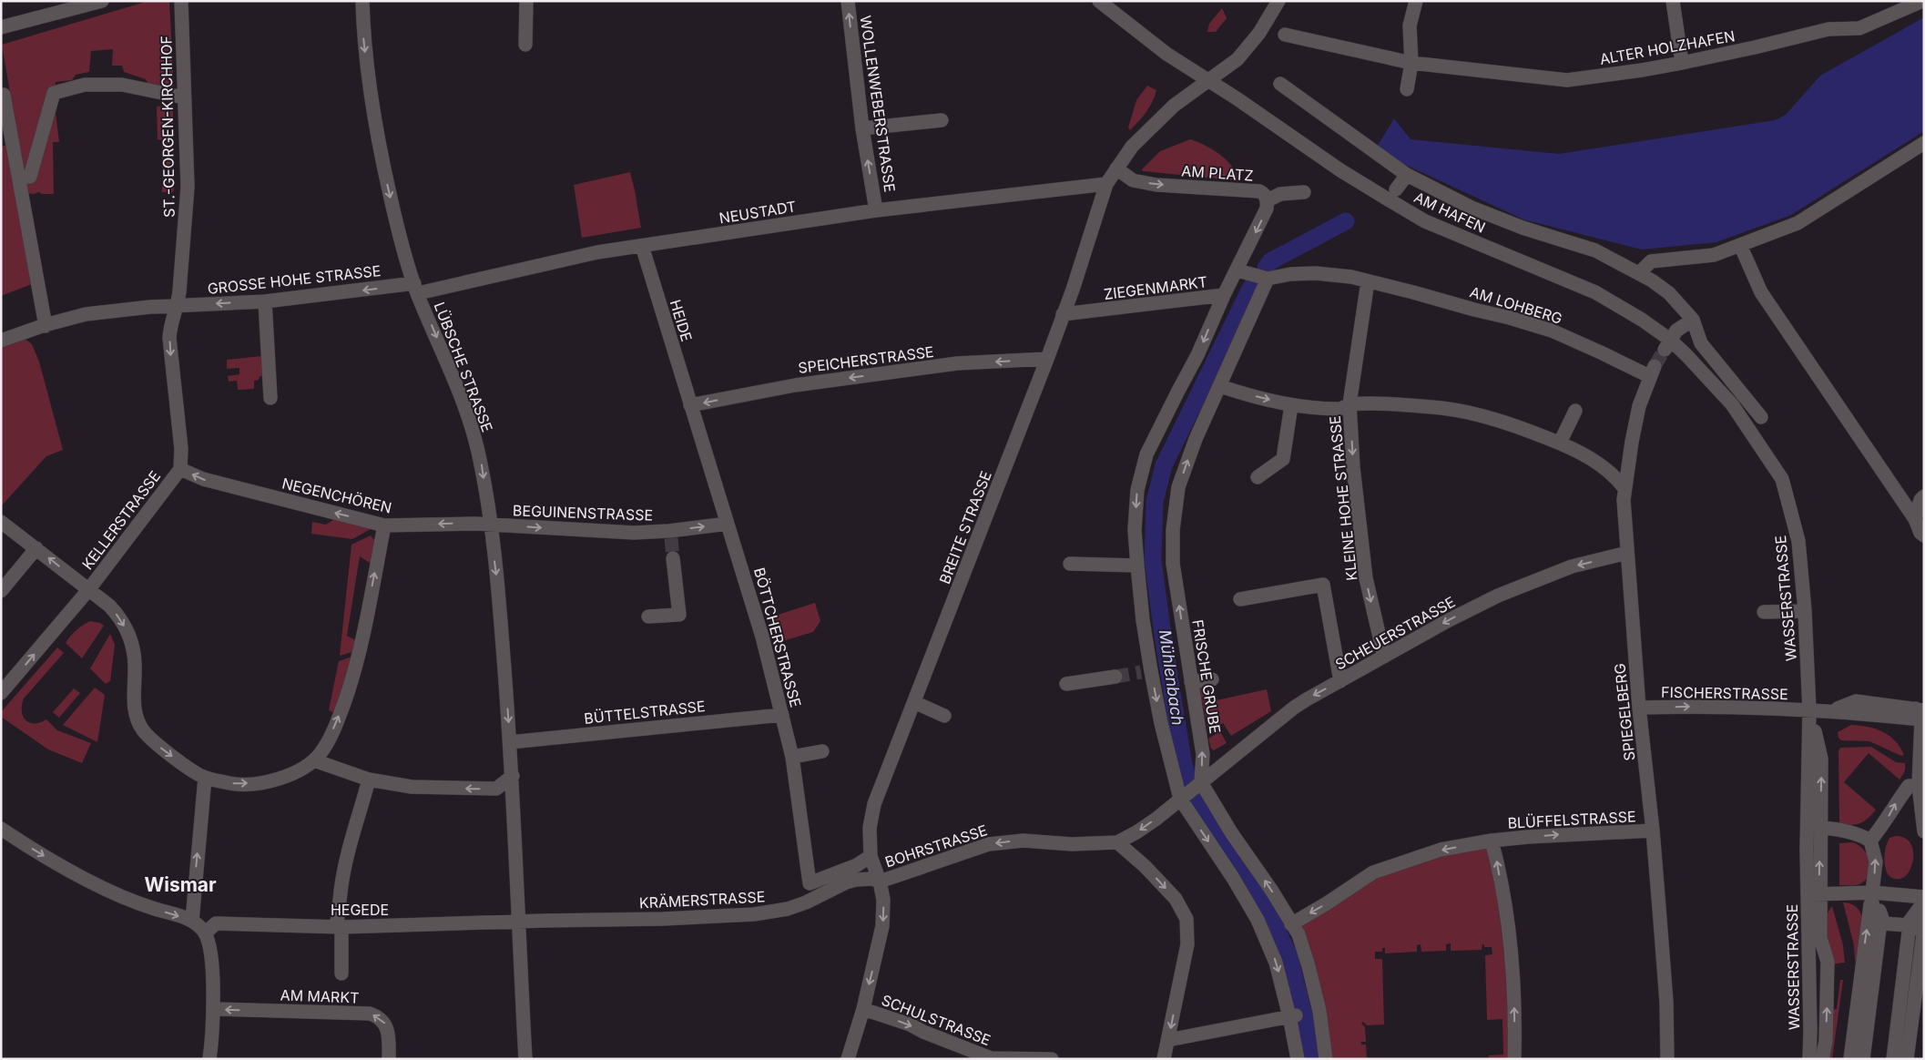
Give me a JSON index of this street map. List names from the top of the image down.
{
  "streets": {
    "street": [
      "ALTER HOLZHAFEN",
      "WOLLENWEBERSTRASSE",
      "ST.-GEORGEN-KIRCHHOF",
      "AM PLATZ",
      "NEUSTADT",
      "AM HAFEN",
      "GROSSE HOHE STRASSE",
      "ZIEGENMARKT",
      "AM LOHBERG",
      "HEIDE",
      "SPEICHERSTRASSE",
      "LÜBSCHE STRASSE",
      "NEGENCHÖREN",
      "KLEINE HOHE STRASSE",
      "BEGUINENSTRASSE",
      "KELLERSTRASSE",
      "BREITE STRASSE",
      "WASSERSTRASSE",
      "SCHEUERSTRASSE",
      "BÖTTCHERSTRASSE",
      "FRISCHE GRUBE",
      "FISCHERSTRASSE",
      "BÜTTELSTRASSE",
      "SPIEGELBERG",
      "BLÜFFELSTRASSE",
      "BOHRSTRASSE",
      "KRÄMERSTRASSE",
      "HEGEDE",
      "AM MARKT",
      "SCHULSTRASSE"
    ]
  },
  "crossings": [
    ["WOLLENWEBERSTRASSE", "NEUSTADT"],
    ["ST.-GEORGEN-KIRCHHOF", "GROSSE HOHE STRASSE"],
    ["ST.-GEORGEN-KIRCHHOF", "NEGENCHÖREN"],
    ["ST.-GEORGEN-KIRCHHOF", "KELLERSTRASSE"],
    ["AM PLATZ", "ZIEGENMARKT"],
    ["AM PLATZ", "BREITE STRASSE"],
    ["NEUSTADT", "GROSSE HOHE STRASSE"],
    ["NEUSTADT", "HEIDE"],
    ["NEUSTADT", "LÜBSCHE STRASSE"],
    ["NEUSTADT", "BREITE STRASSE"],
    ["AM HAFEN", "BREITE STRASSE"],
    ["AM HAFEN", "WASSERSTRASSE"],
    ["GROSSE HOHE STRASSE", "LÜBSCHE STRASSE"],
    ["ZIEGENMARKT", "BREITE STRASSE"],
    ["AM LOHBERG", "KLEINE HOHE STRASSE"],
    ["AM LOHBERG", "FRISCHE GRUBE"],
    ["AM LOHBERG", "SPIEGELBERG"],
    ["HEIDE", "SPEICHERSTRASSE"],
    ["HEIDE", "BÖTTCHERSTRASSE"],
    ["SPEICHERSTRASSE", "BREITE STRASSE"],
    ["SPEICHERSTRASSE", "BÖTTCHERSTRASSE"],
    ["LÜBSCHE STRASSE", "NEGENCHÖREN"],
    ["LÜBSCHE STRASSE", "BEGUINENSTRASSE"],
    ["LÜBSCHE STRASSE", "BÜTTELSTRASSE"],
    ["LÜBSCHE STRASSE", "KRÄMERSTRASSE"],
    ["LÜBSCHE STRASSE", "HEGEDE"],
    ["NEGENCHÖREN", "BEGUINENSTRASSE"],
    ["NEGENCHÖREN", "KELLERSTRASSE"],
    ["KLEINE HOHE STRASSE", "SCHEUERSTRASSE"],
    ["BEGUINENSTRASSE", "BÖTTCHERSTRASSE"],
    ["BREITE STRASSE", "BÖTTCHERSTRASSE"],
    ["BREITE STRASSE", "BOHRSTRASSE"],
    ["BREITE STRASSE", "KRÄMERSTRASSE"],
    ["BREITE STRASSE", "SCHULSTRASSE"],
    ["WASSERSTRASSE", "FISCHERSTRASSE"],
    ["SCHEUERSTRASSE", "FRISCHE GRUBE"],
    ["SCHEUERSTRASSE", "SPIEGELBERG"],
    ["SCHEUERSTRASSE", "BOHRSTRASSE"],
    ["BÖTTCHERSTRASSE", "BÜTTELSTRASSE"],
    ["FRISCHE GRUBE", "BOHRSTRASSE"],
    ["FISCHERSTRASSE", "SPIEGELBERG"],
    ["SPIEGELBERG", "BLÜFFELSTRASSE"],
    ["BOHRSTRASSE", "KRÄMERSTRASSE"],
    ["KRÄMERSTRASSE", "HEGEDE"]
  ],
  "one_way": [
    "WOLLENWEBERSTRASSE",
    "GROSSE HOHE STRASSE",
    "SPEICHERSTRASSE",
    "LÜBSCHE STRASSE",
    "NEGENCHÖREN",
    "KLEINE HOHE STRASSE",
    "BEGUINENSTRASSE",
    "SCHEUERSTRASSE",
    "FISCHERSTRASSE",
    "BOHRSTRASSE",
    "AM MARKT",
    "SCHULSTRASSE"
  ],
  "districts": ["Wismar"],
  "water": ["Mühlenbach"]
}
